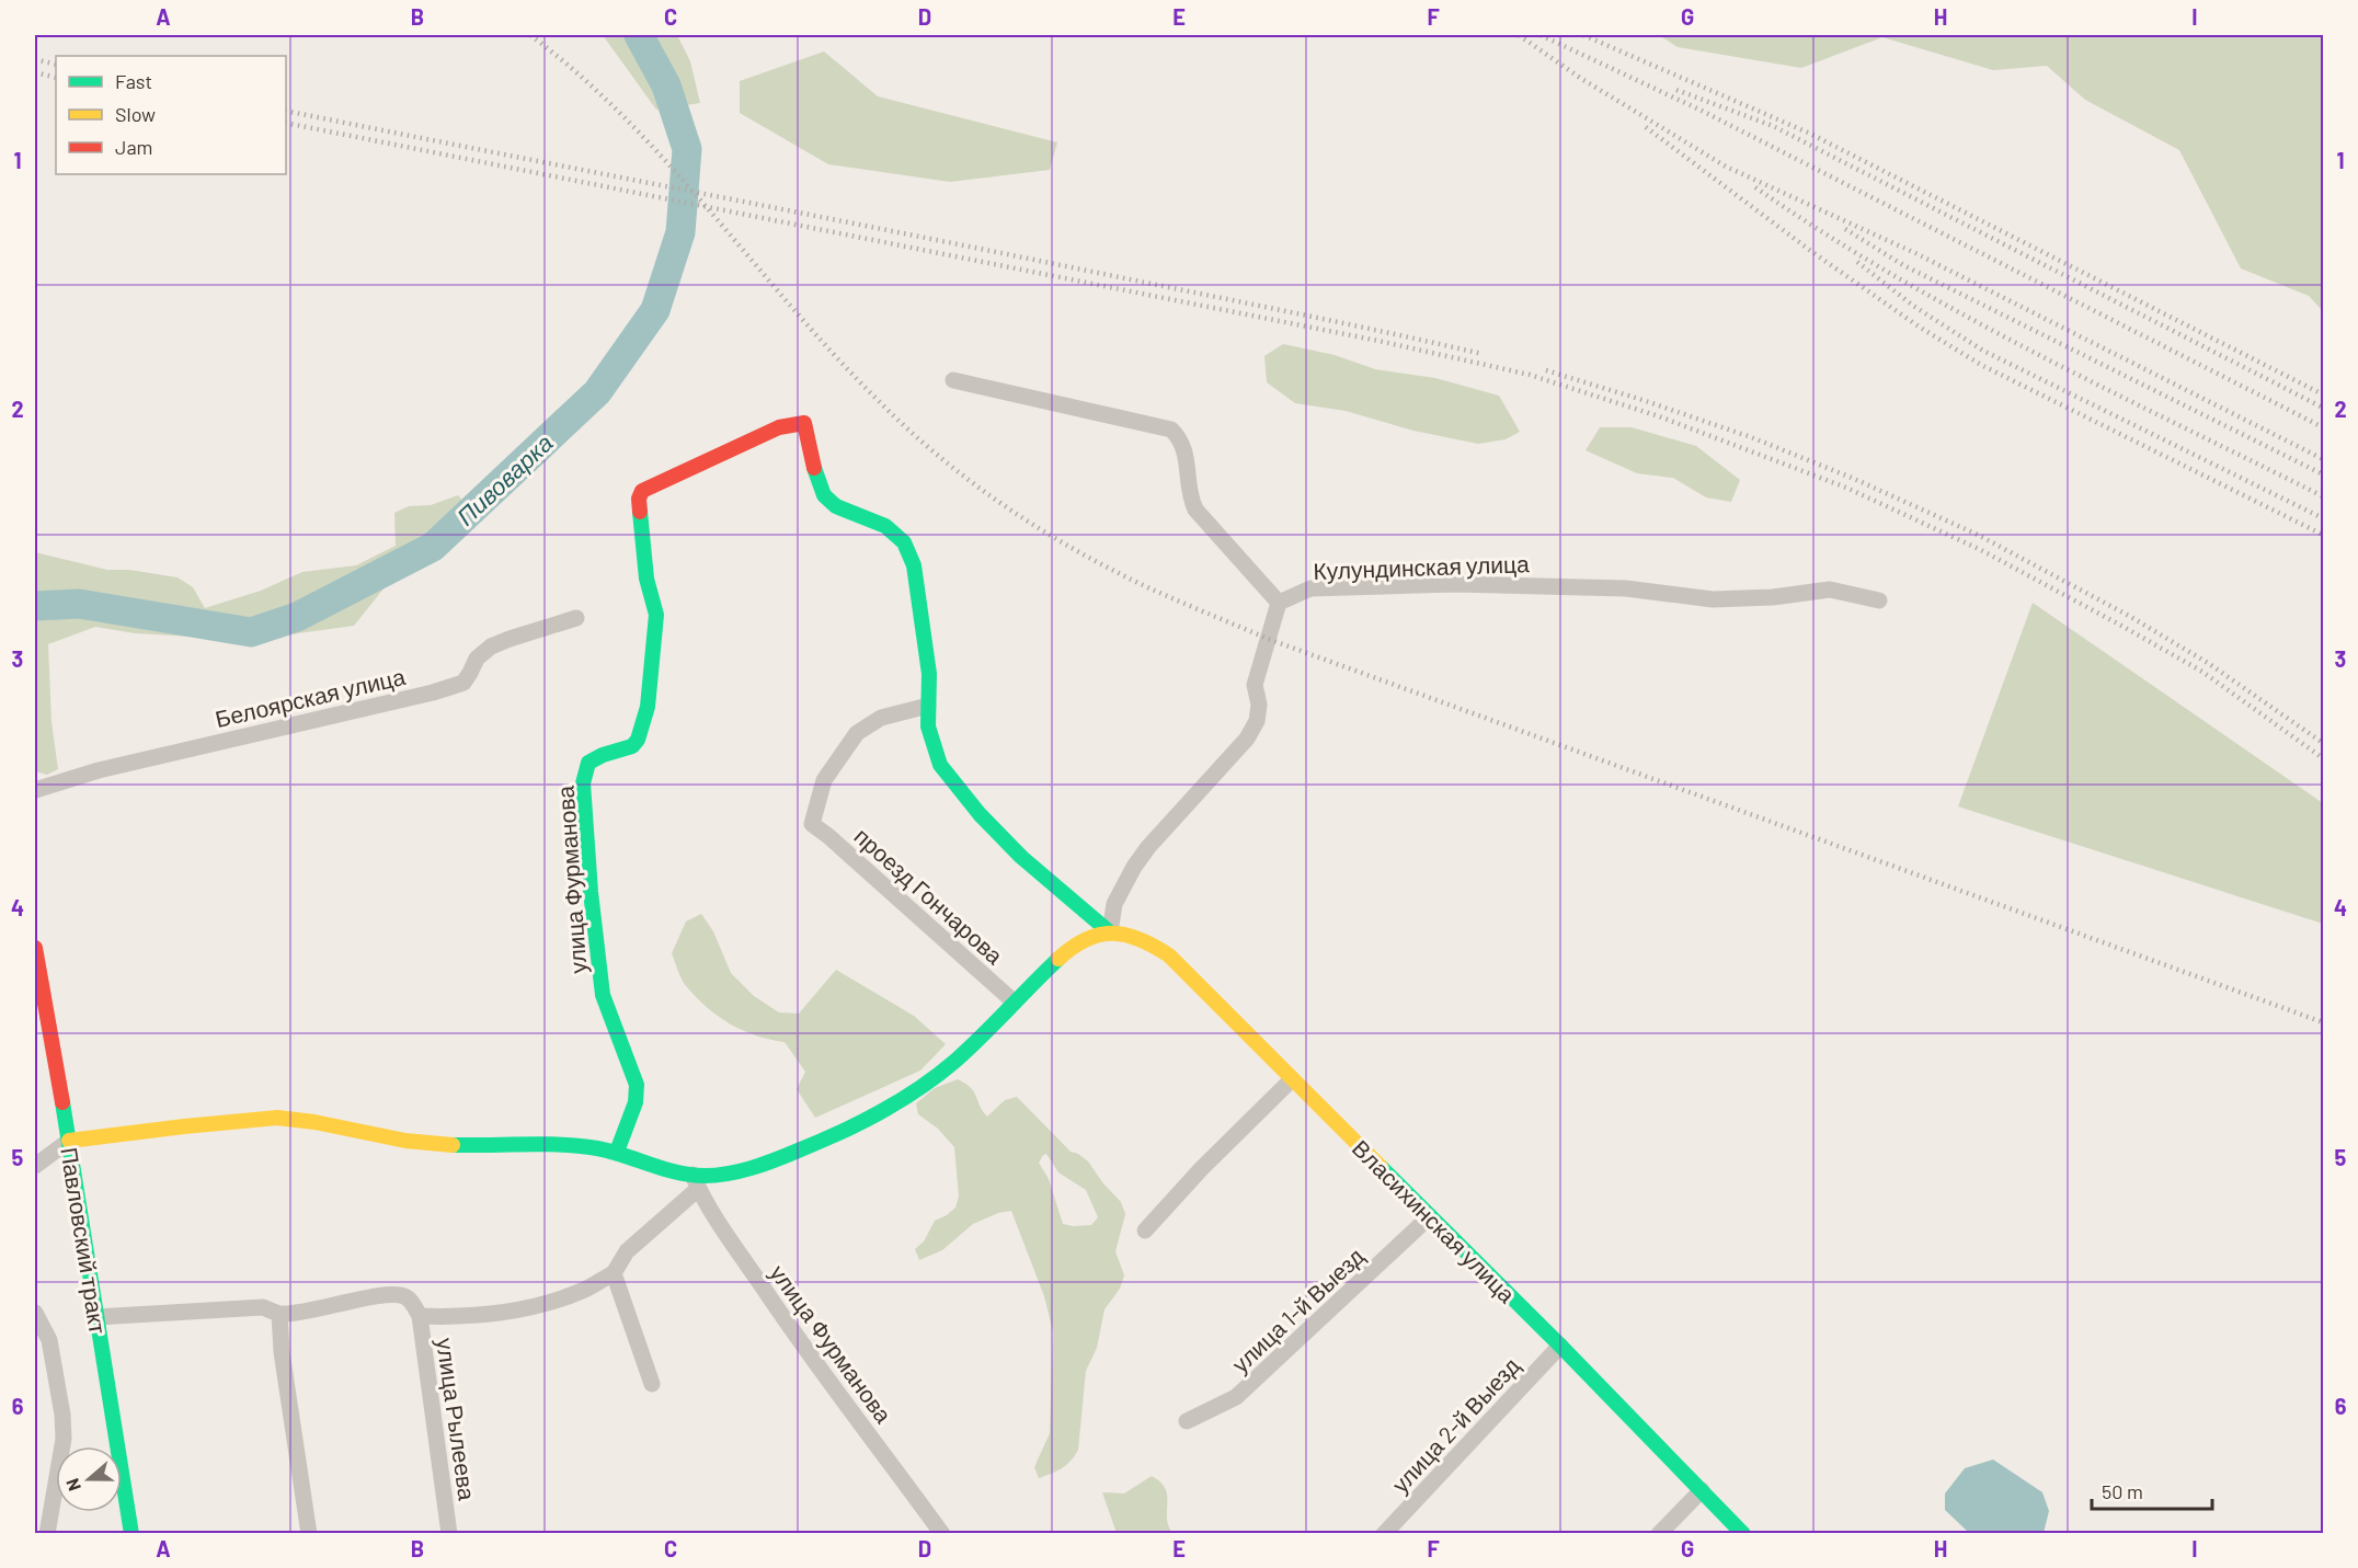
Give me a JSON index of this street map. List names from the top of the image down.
{
  "streets": {
    "street": [
      "Кулундинская улица",
      "Белоярская улица",
      "улица Фурманова",
      "проезд Гончарова",
      "Власихинская улица",
      "Павловский тракт",
      "улица 1-й Выезд",
      "улица Рылеева",
      "улица 2-й Выезд"
    ]
  },
  "crossings": [
    ["улица Фурманова", "Власихинская улица"],
    ["проезд Гончарова", "Власихинская улица"],
    ["Власихинская улица", "улица 1-й Выезд"],
    ["Власихинская улица", "улица 2-й Выезд"]
  ],
  "water": ["Пивоварка"],
  "legend": ["Fast", "Slow", "Jam"],
  "scale_bar": "50 m",
  "north": "left",
  "grid": {
    "columns": [
      "A",
      "B",
      "C",
      "D",
      "E",
      "F",
      "G",
      "H",
      "I"
    ],
    "rows": [
      "1",
      "2",
      "3",
      "4",
      "5",
      "6"
    ]
  }
}
